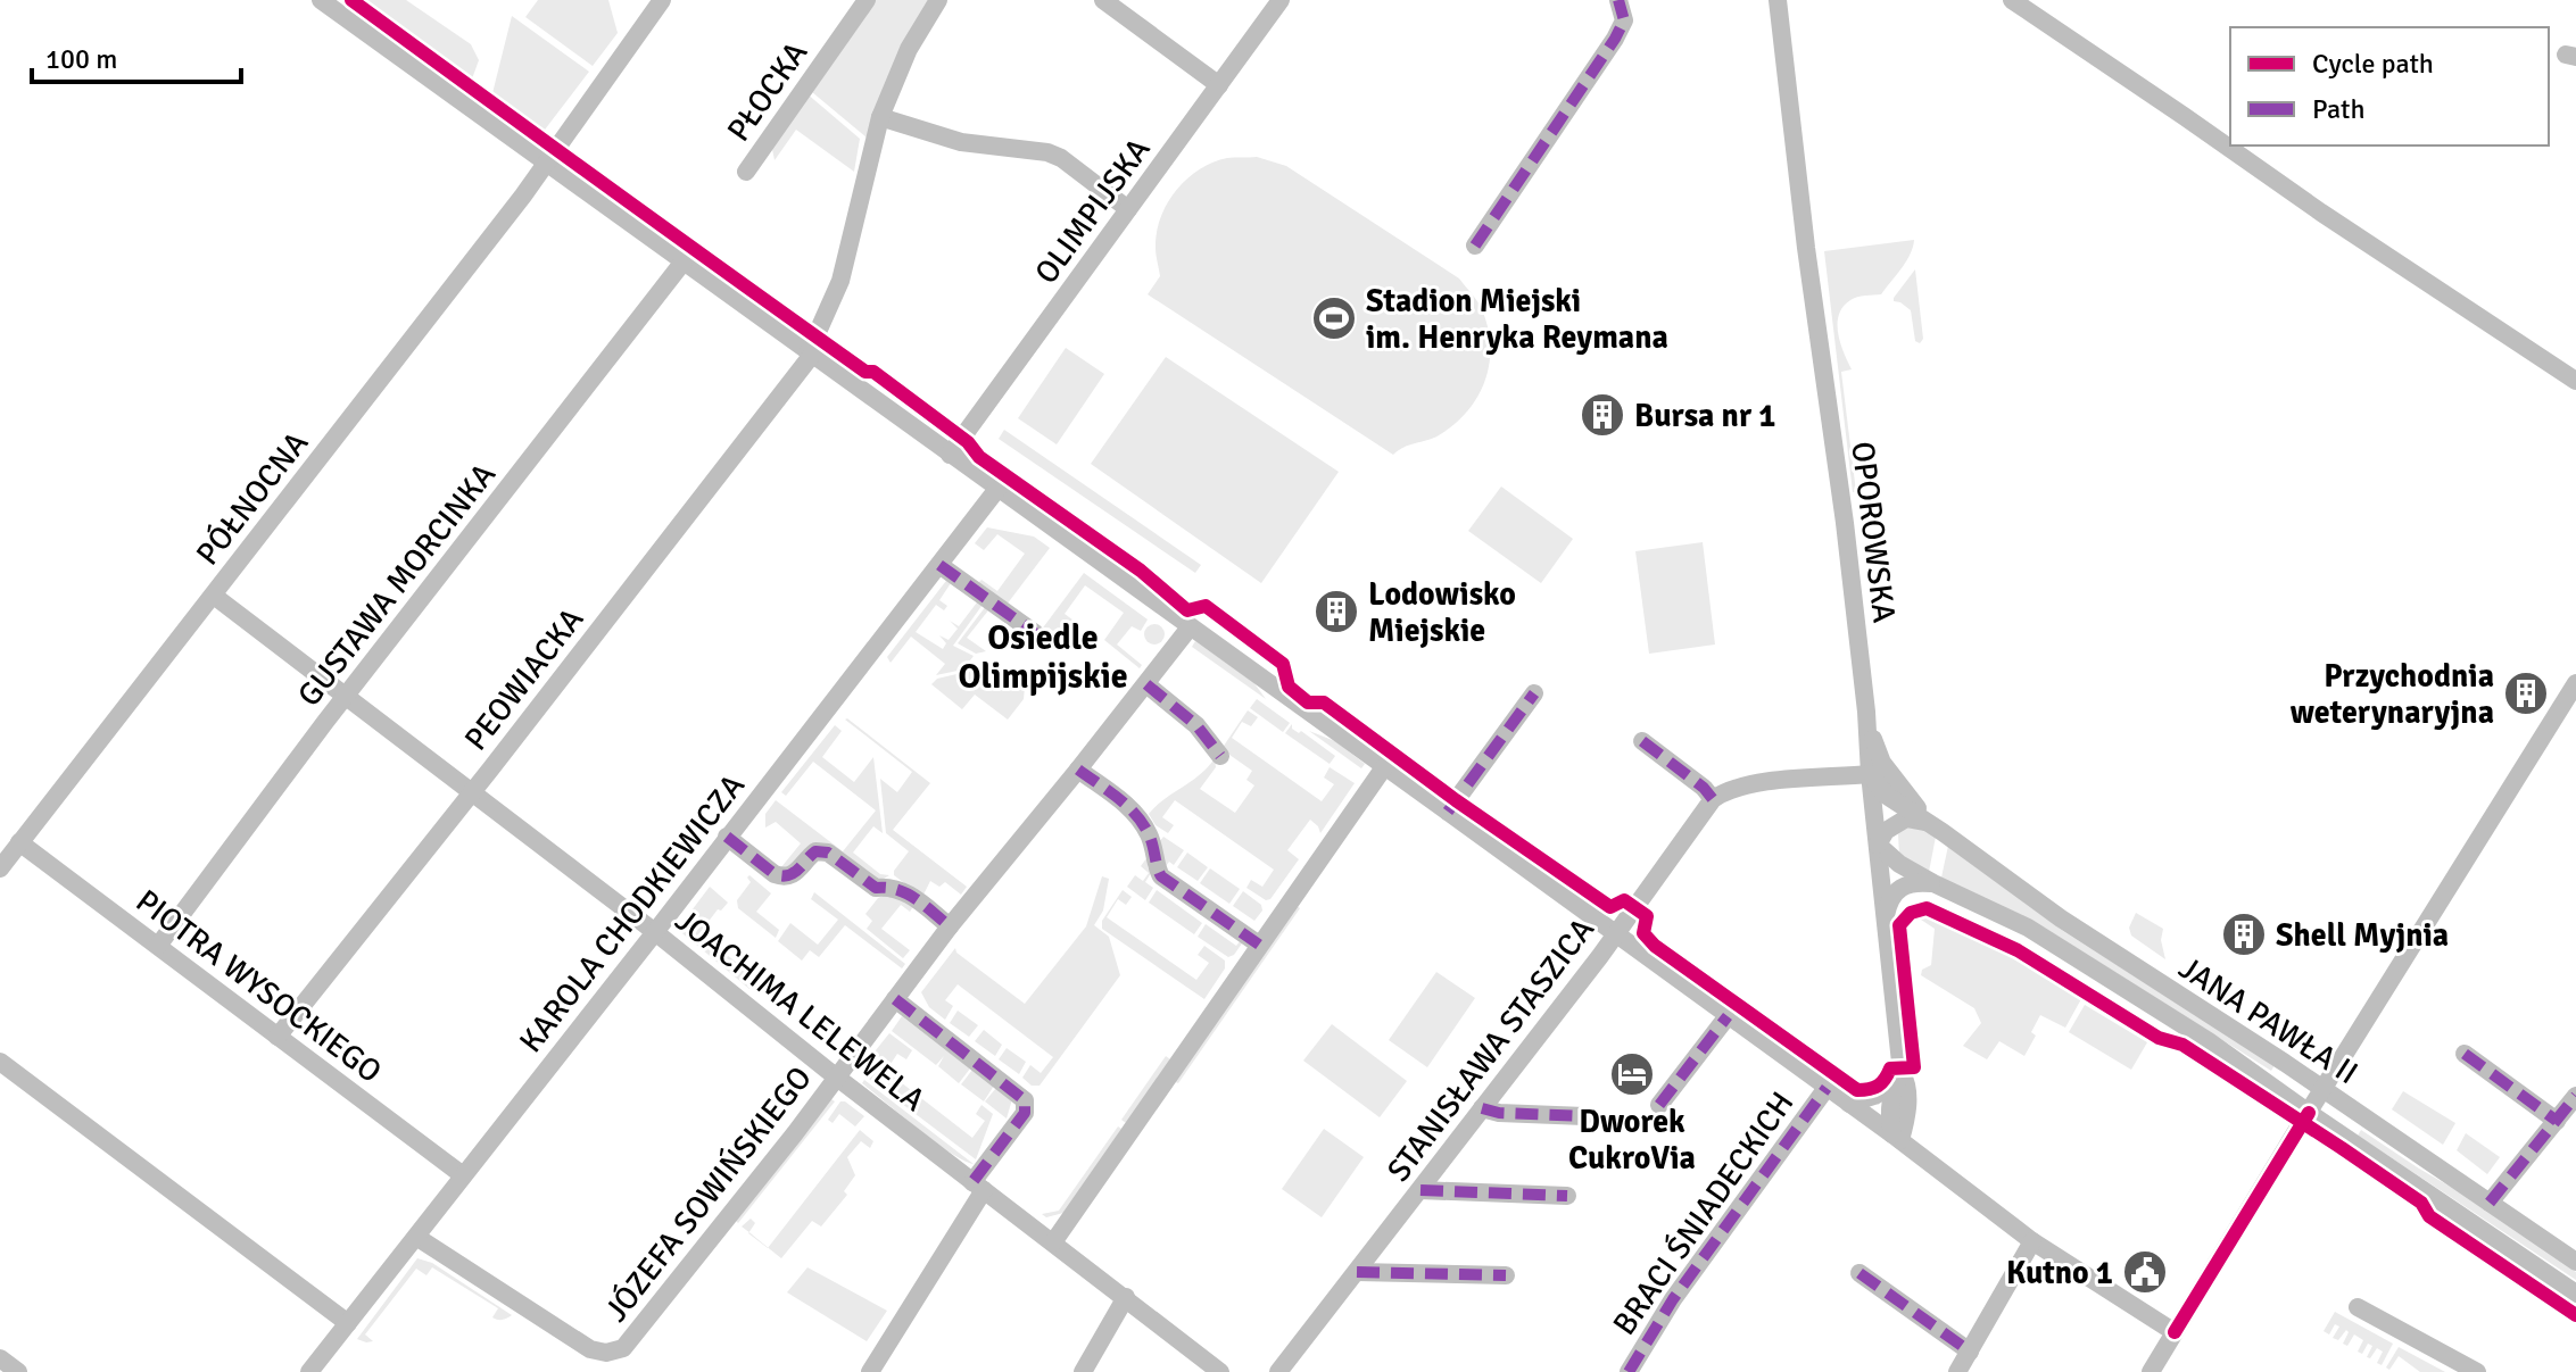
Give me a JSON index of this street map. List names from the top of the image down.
{
  "streets": {
    "street": [
      "PŁOCKA",
      "OLIMPIJSKA",
      "PÓŁNOCNA",
      "OPOROWSKA",
      "GUSTAWA MORCINKA",
      "PEOWIACKA",
      "KAROLA CHODKIEWICZA",
      "PIOTRA WYSOCKIEGO",
      "JOACHIMA LELEWELA",
      "JANA PAWŁA II",
      "STANISŁAWA STASZICA",
      "JÓZEFA SOWIŃSKIEGO",
      "BRACI ŚNIADECKICH"
    ]
  },
  "crossings": [
    ["PÓŁNOCNA", "PIOTRA WYSOCKIEGO"],
    ["PÓŁNOCNA", "JOACHIMA LELEWELA"],
    ["OPOROWSKA", "JANA PAWŁA II"],
    ["GUSTAWA MORCINKA", "PIOTRA WYSOCKIEGO"],
    ["GUSTAWA MORCINKA", "JOACHIMA LELEWELA"],
    ["PEOWIACKA", "PIOTRA WYSOCKIEGO"],
    ["PEOWIACKA", "JOACHIMA LELEWELA"],
    ["KAROLA CHODKIEWICZA", "PIOTRA WYSOCKIEGO"],
    ["KAROLA CHODKIEWICZA", "JOACHIMA LELEWELA"],
    ["KAROLA CHODKIEWICZA", "JÓZEFA SOWIŃSKIEGO"],
    ["JOACHIMA LELEWELA", "JÓZEFA SOWIŃSKIEGO"]
  ],
  "districts": ["Osiedle Olimpijskie"],
  "places": {
    "sports": ["Stadion Miejski im. Henryka Reymana"],
    "building": [
      "Bursa nr 1",
      "Lodowisko Miejskie",
      "Przychodnia weterynaryjna",
      "Shell Myjnia"
    ],
    "hotel": ["Dworek CukroVia"],
    "public building": ["Kutno 1"]
  },
  "legend": ["Cycle path", "Path"],
  "scale_bar": "100 m"
}
